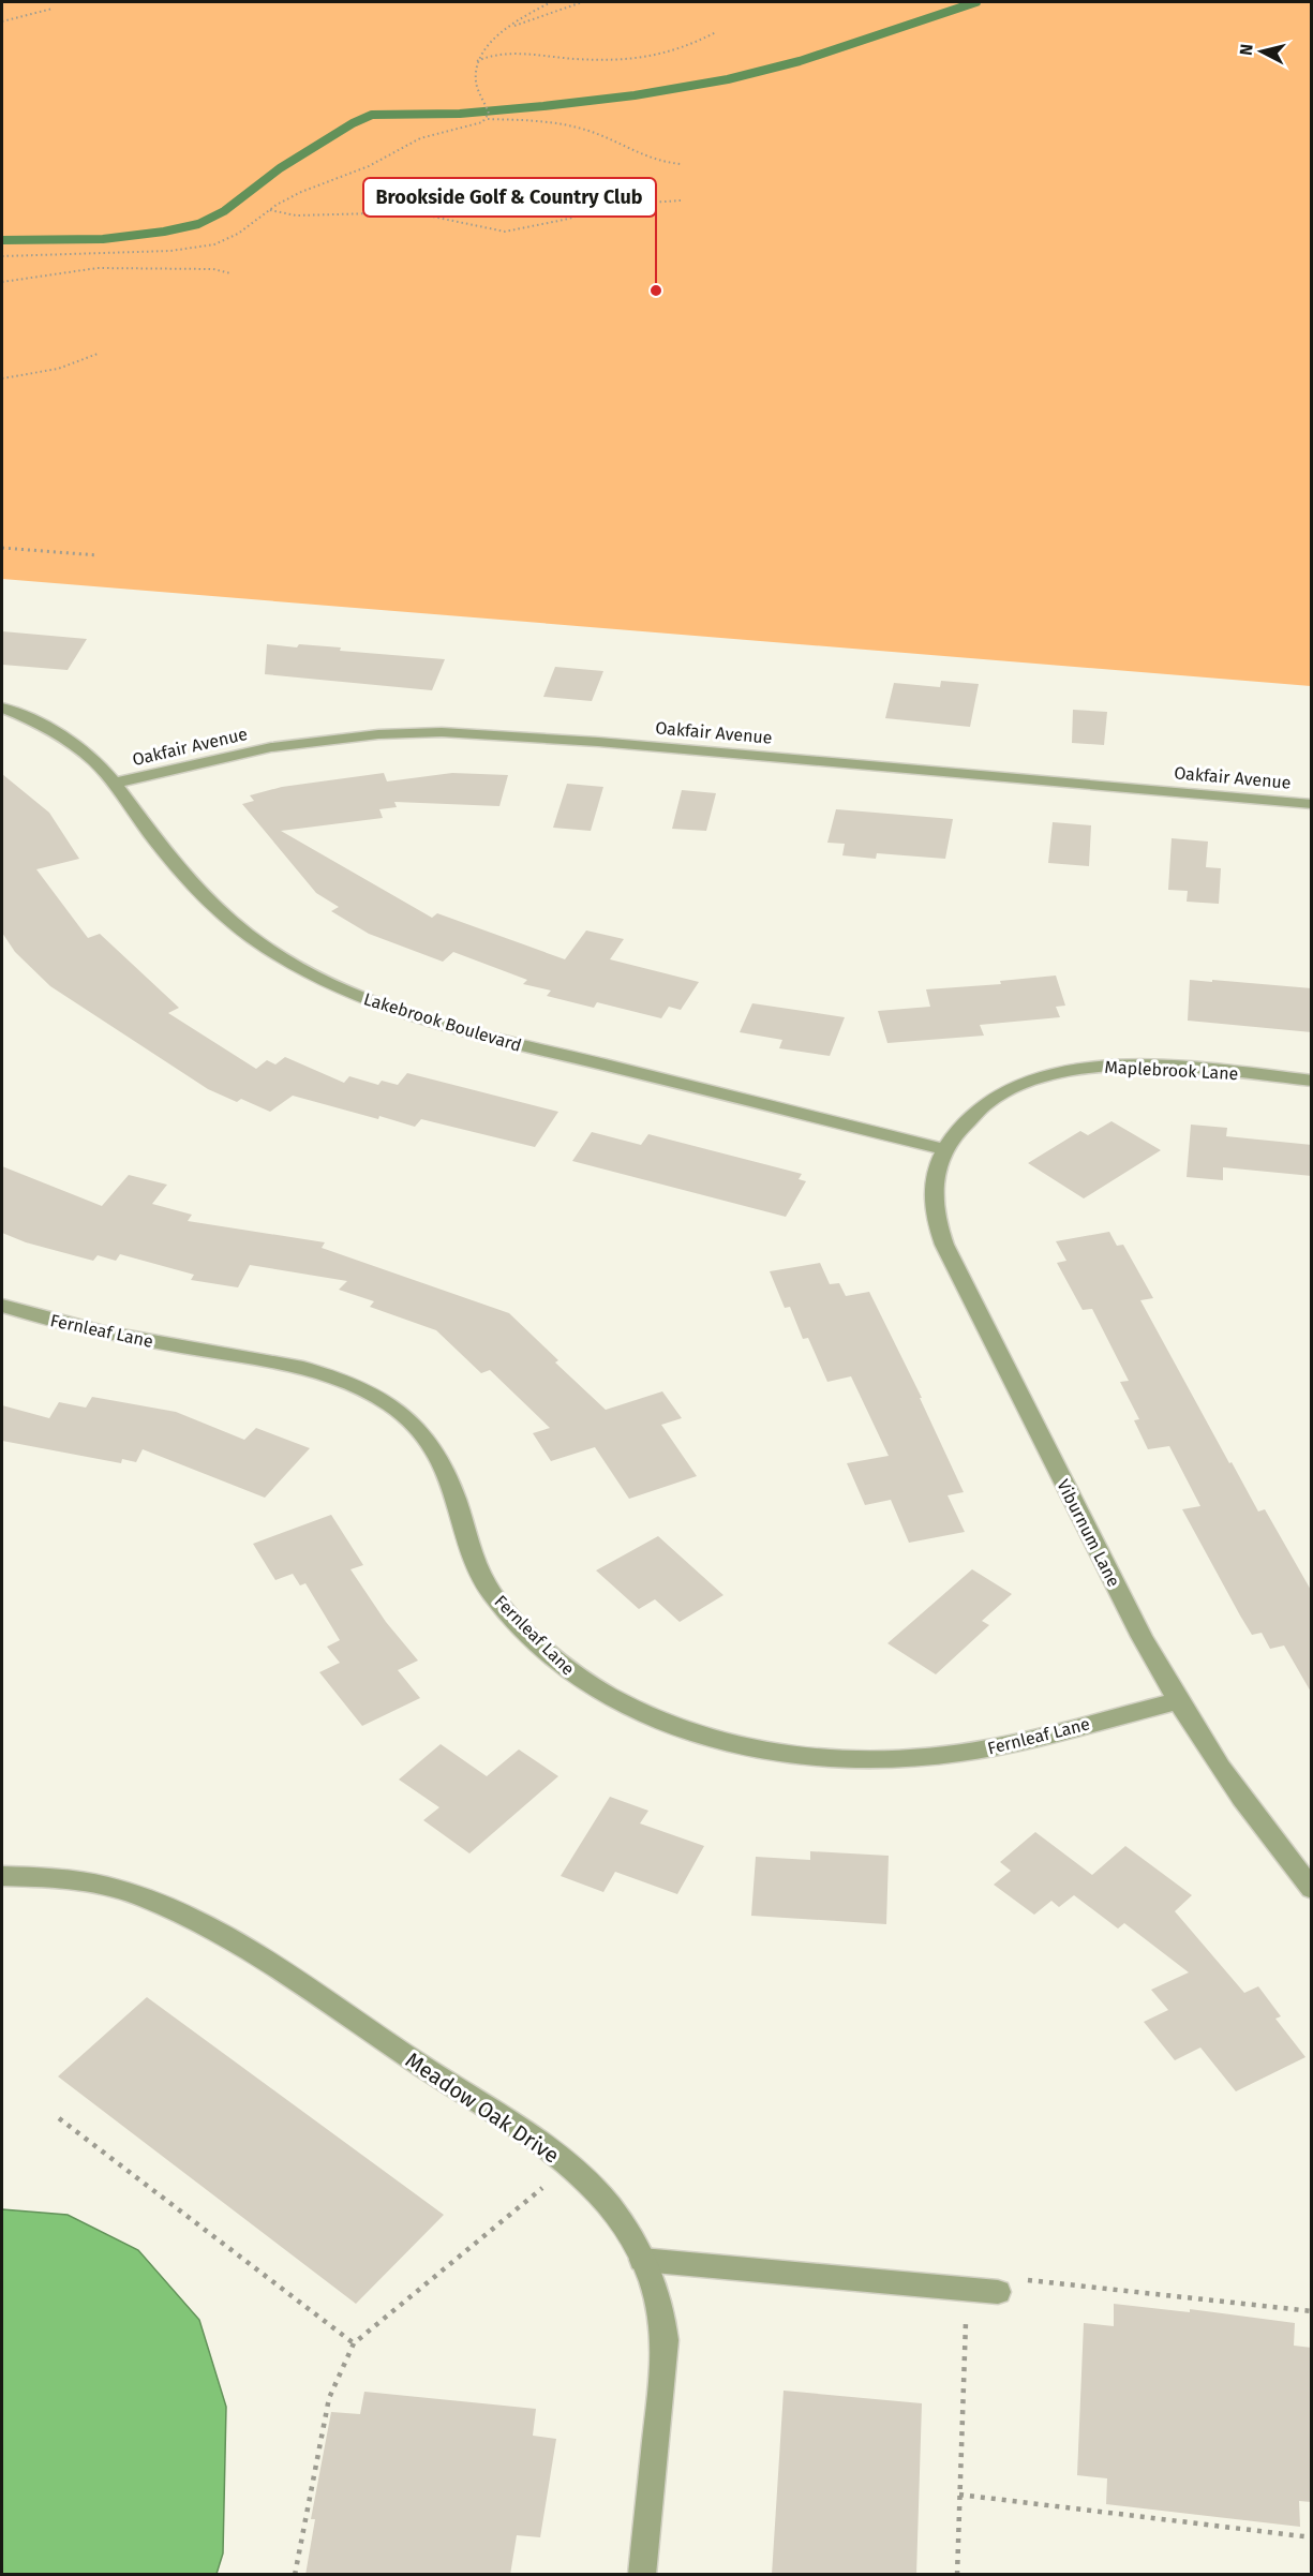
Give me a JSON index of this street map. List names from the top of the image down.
{
  "streets": {
    "street": [
      "Oakfair Avenue",
      "Lakebrook Boulevard",
      "Maplebrook Lane",
      "Fernleaf Lane",
      "Viburnum Lane",
      "Meadow Oak Drive"
    ]
  },
  "crossings": [
    ["Oakfair Avenue", "Lakebrook Boulevard"],
    ["Lakebrook Boulevard", "Maplebrook Lane"],
    ["Lakebrook Boulevard", "Viburnum Lane"],
    ["Maplebrook Lane", "Viburnum Lane"],
    ["Fernleaf Lane", "Viburnum Lane"]
  ],
  "places": ["Brookside Golf & Country Club"],
  "north": "left"
}
